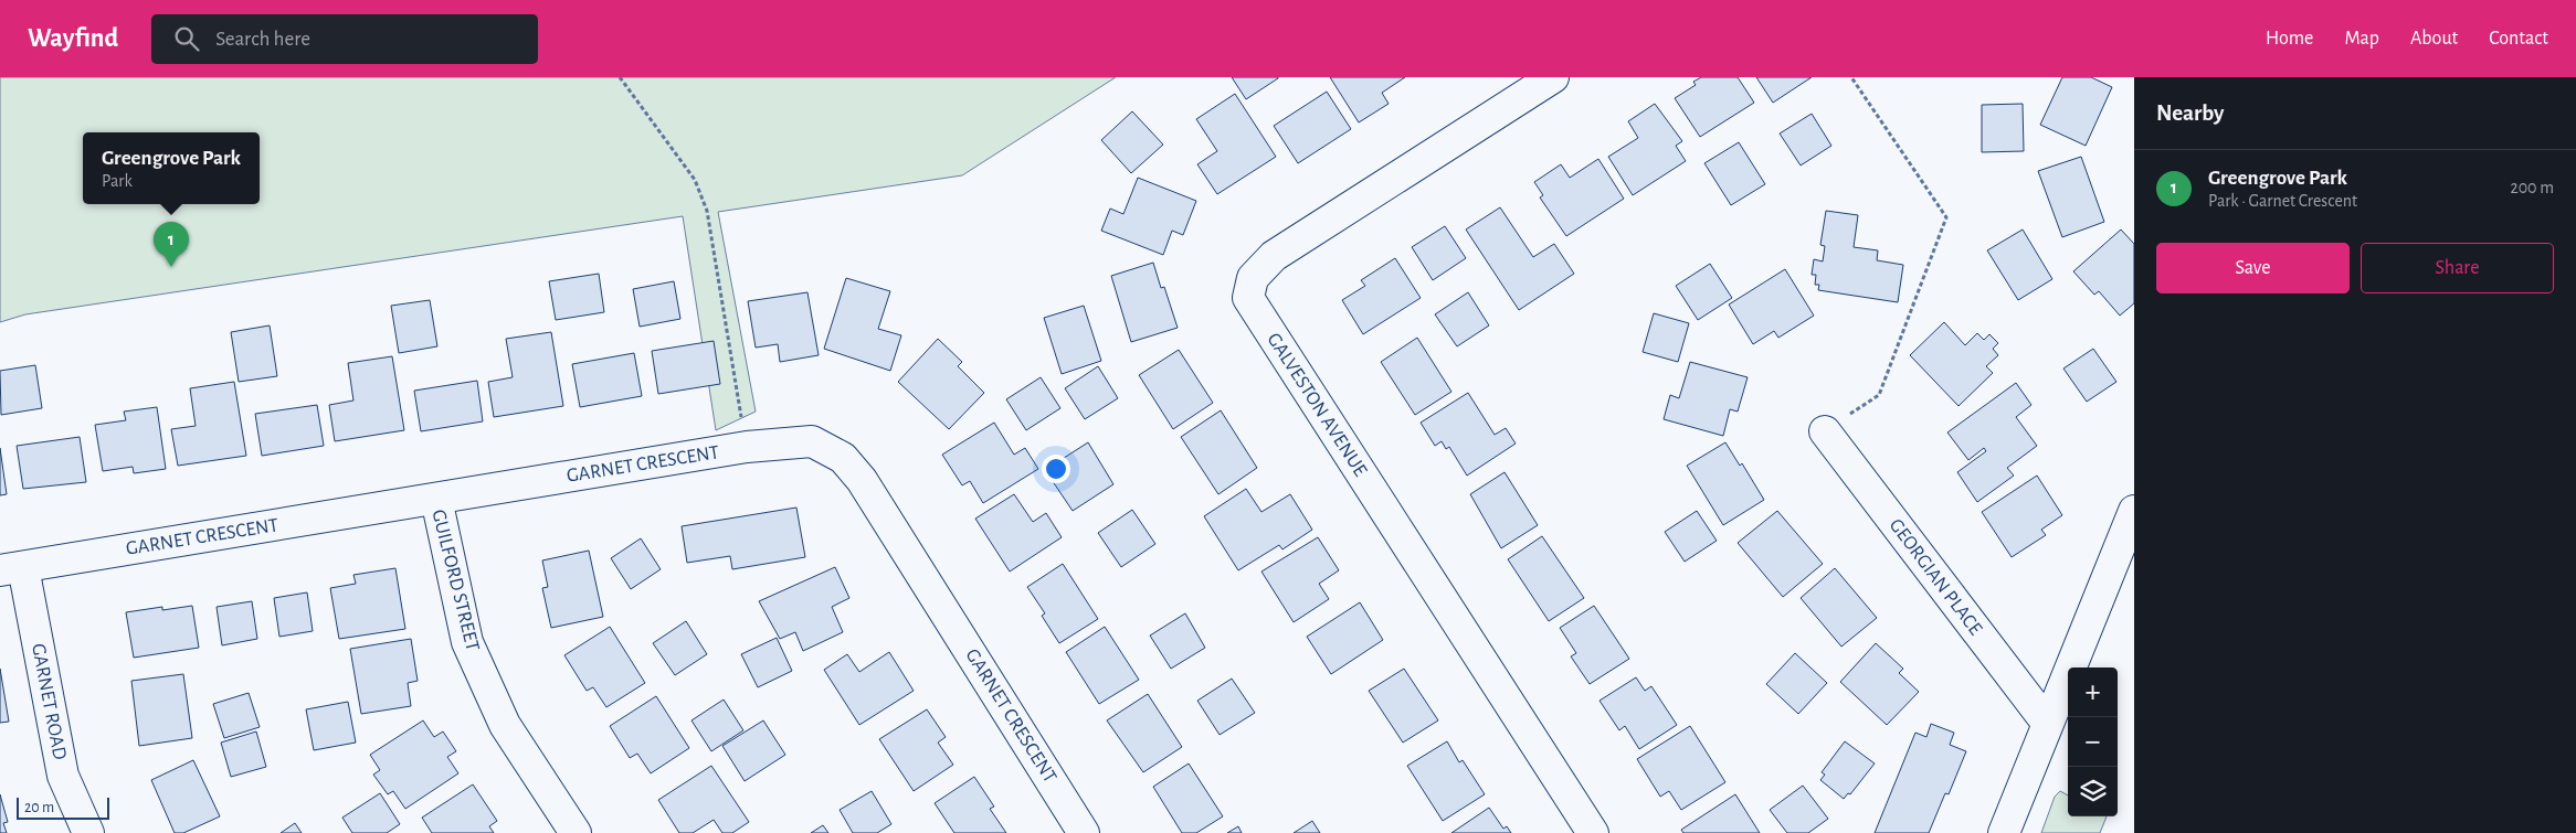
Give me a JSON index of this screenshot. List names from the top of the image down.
{
  "streets": {
    "street": [
      "GALVESTON AVENUE",
      "GARNET CRESCENT",
      "GEORGIAN PLACE",
      "GUILFORD STREET",
      "GARNET ROAD"
    ]
  },
  "crossings": [
    ["GARNET CRESCENT", "GUILFORD STREET"],
    ["GARNET CRESCENT", "GARNET ROAD"]
  ],
  "scale_bar": "20 m",
  "page": {
    "header": "Wayfind",
    "search": "Search here",
    "nav": [
      "Home",
      "Map",
      "About",
      "Contact"
    ],
    "heading": "Nearby",
    "popup": ["Greengrove Park", "Park"],
    "list": [
      {
        "mark": "1",
        "name": "Greengrove Park",
        "note": "Park · Garnet Crescent",
        "value": "200 m"
      }
    ],
    "pins": "1",
    "buttons": ["Save", "Share"],
    "map_buttons": ["+", "−"],
    "scale": "20 m"
  }
}
